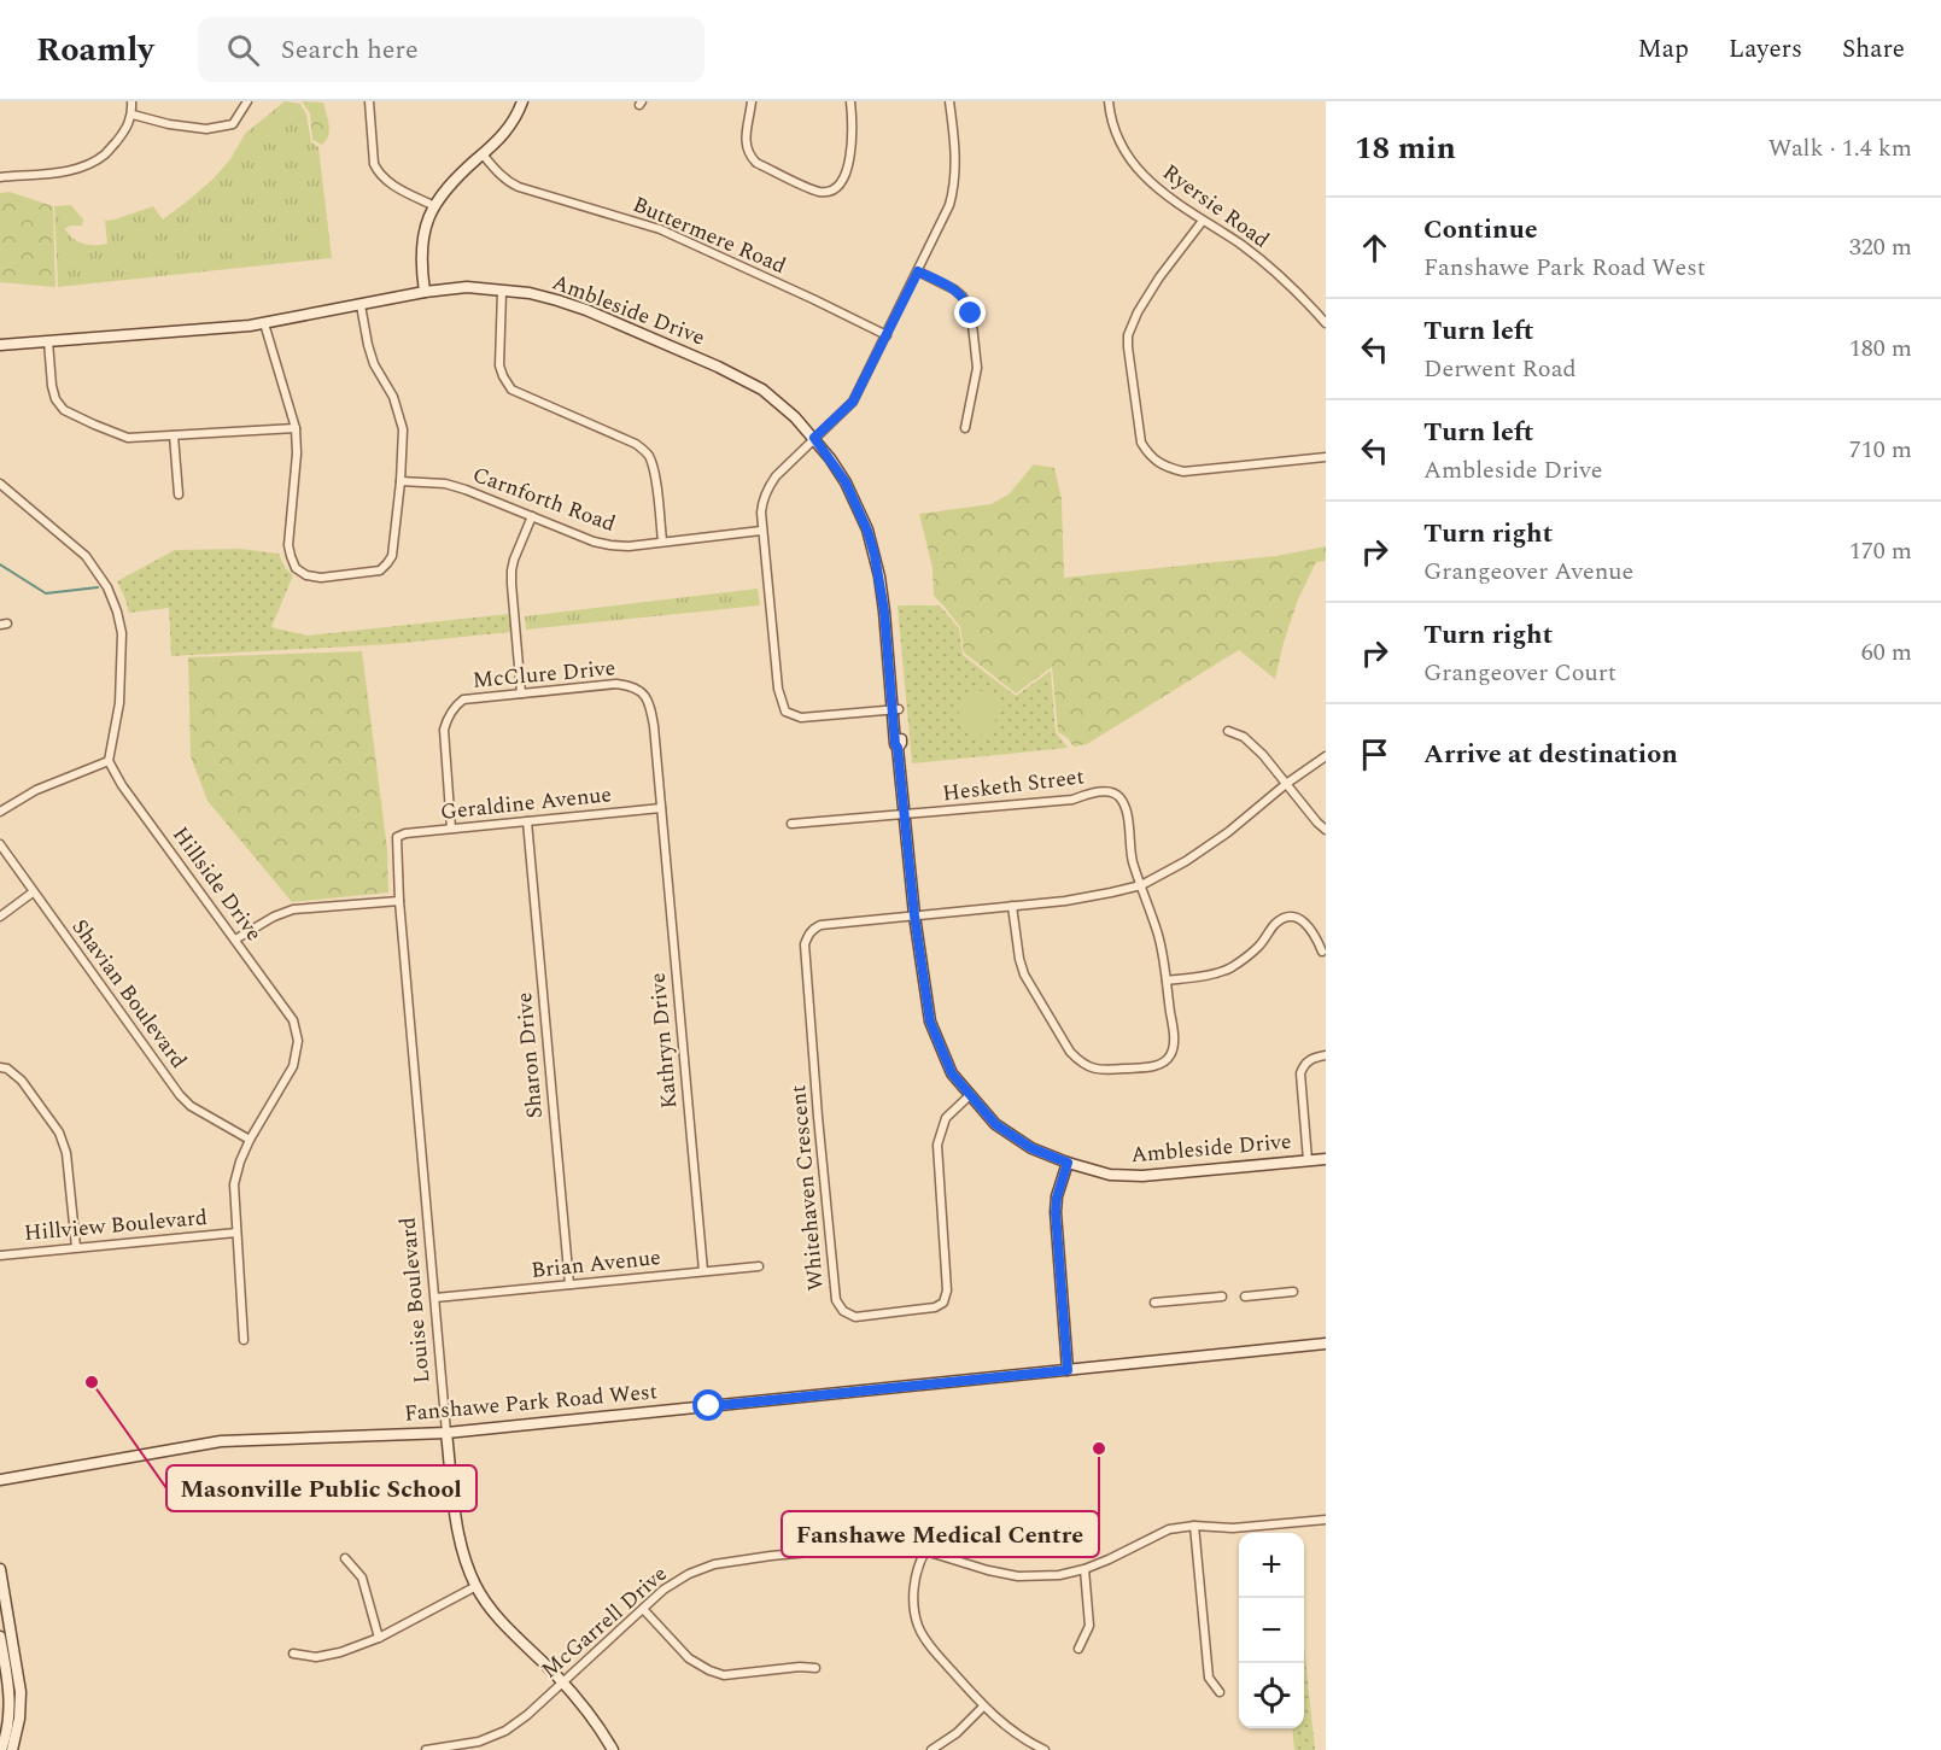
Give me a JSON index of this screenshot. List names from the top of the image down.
{
  "streets": {
    "street": [
      "Ryersie Road",
      "Buttermere Road",
      "Ambleside Drive",
      "Carnforth Road",
      "McClure Drive",
      "Hesketh Street",
      "Geraldine Avenue",
      "Hillside Drive",
      "Shavian Boulevard",
      "Kathryn Drive",
      "Sharon Drive",
      "Whitehaven Crescent",
      "Hillview Boulevard",
      "Brian Avenue",
      "Louise Boulevard",
      "Fanshawe Park Road West",
      "McGarrell Drive"
    ]
  },
  "crossings": [
    ["Ambleside Drive", "Hesketh Street"],
    ["Ambleside Drive", "Whitehaven Crescent"],
    ["McClure Drive", "Geraldine Avenue"],
    ["McClure Drive", "Kathryn Drive"],
    ["Geraldine Avenue", "Kathryn Drive"],
    ["Geraldine Avenue", "Sharon Drive"],
    ["Geraldine Avenue", "Louise Boulevard"],
    ["Hillside Drive", "Shavian Boulevard"],
    ["Hillside Drive", "Hillview Boulevard"],
    ["Kathryn Drive", "Brian Avenue"],
    ["Sharon Drive", "Brian Avenue"],
    ["Brian Avenue", "Louise Boulevard"],
    ["Louise Boulevard", "Fanshawe Park Road West"],
    ["Louise Boulevard", "McGarrell Drive"]
  ],
  "places": ["Masonville Public School", "Fanshawe Medical Centre"],
  "page": {
    "header": "Roamly",
    "search": "Search here",
    "nav": ["Map", "Layers", "Share"],
    "heading": ["18 min", "Walk · 1.4 km"],
    "list": [
      ["Continue", "Fanshawe Park Road West", "320 m"],
      ["Turn left", "Derwent Road", "180 m"],
      ["Turn left", "Ambleside Drive", "710 m"],
      ["Turn right", "Grangeover Avenue", "170 m"],
      ["Turn right", "Grangeover Court", "60 m"],
      "Arrive at destination"
    ],
    "map_buttons": ["+", "−"]
  }
}
